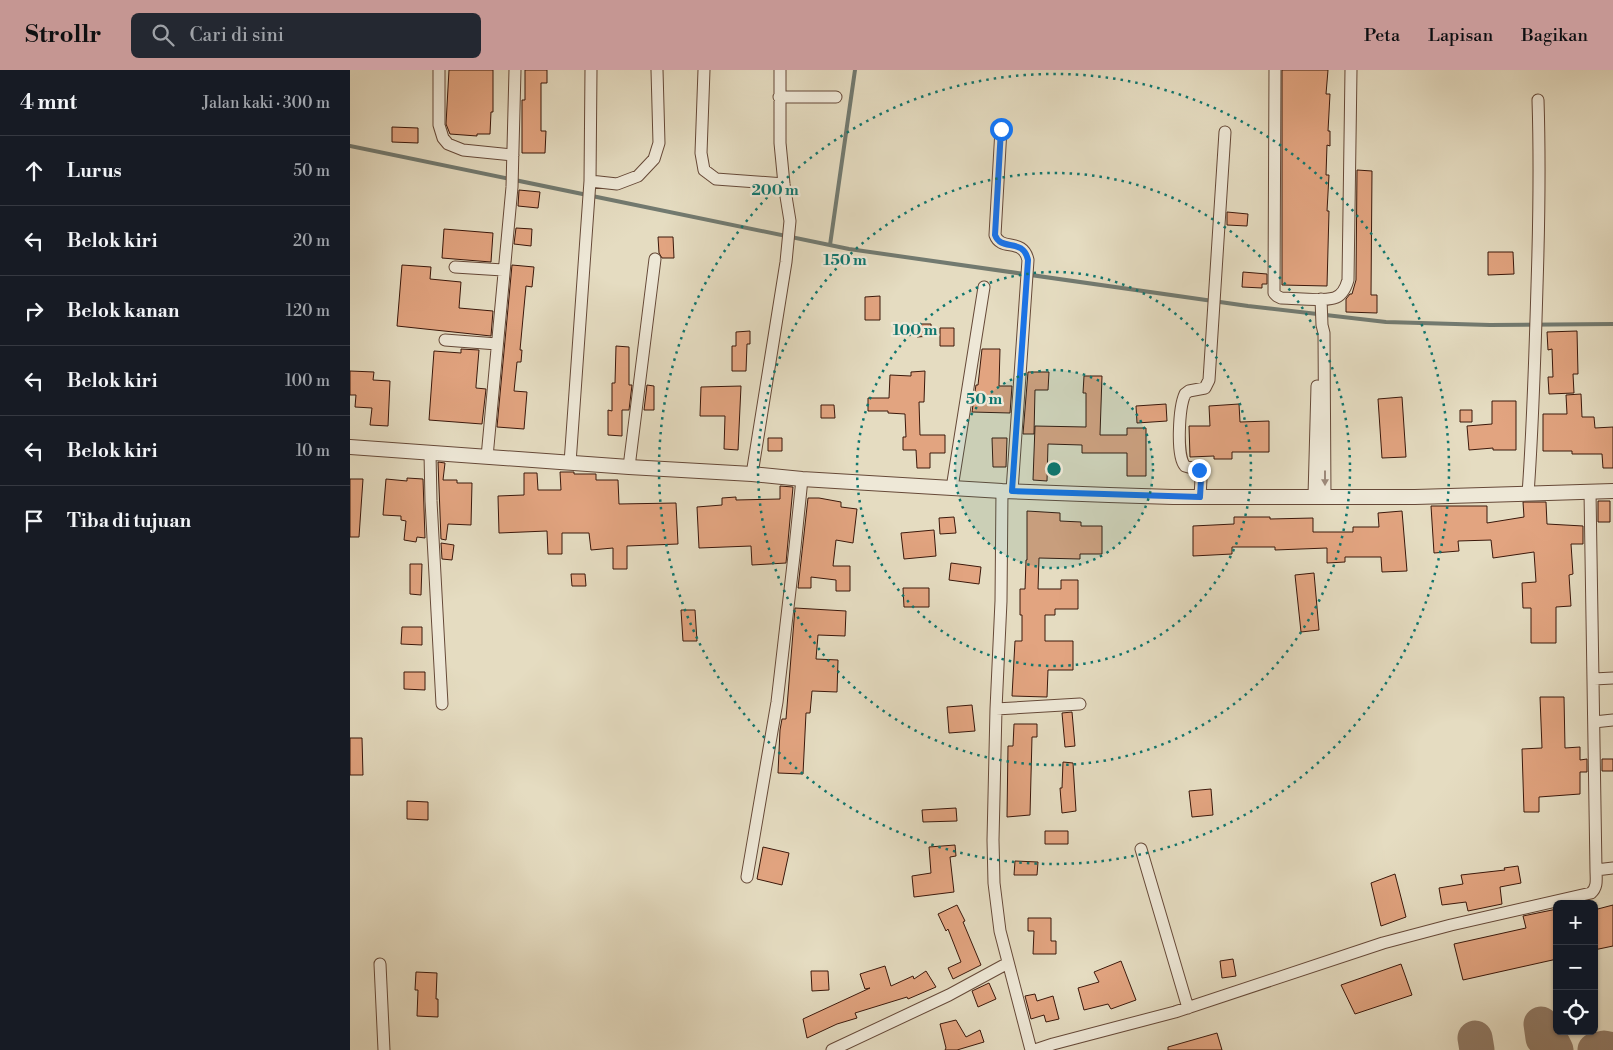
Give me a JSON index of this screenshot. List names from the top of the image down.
{
  "page": {
    "header": "Strollr",
    "search": "Cari di sini",
    "nav": ["Peta", "Lapisan", "Bagikan"],
    "heading": ["4 mnt", "Jalan kaki · 300 m"],
    "list": [
      ["Lurus", "50 m"],
      ["Belok kiri", "20 m"],
      ["Belok kanan", "120 m"],
      ["Belok kiri", "100 m"],
      ["Belok kiri", "10 m"],
      "Tiba di tujuan"
    ],
    "map_buttons": ["+", "−"]
  },
  "rings": [
    "200 m",
    "150 m",
    "100 m",
    "50 m"
  ]
}
